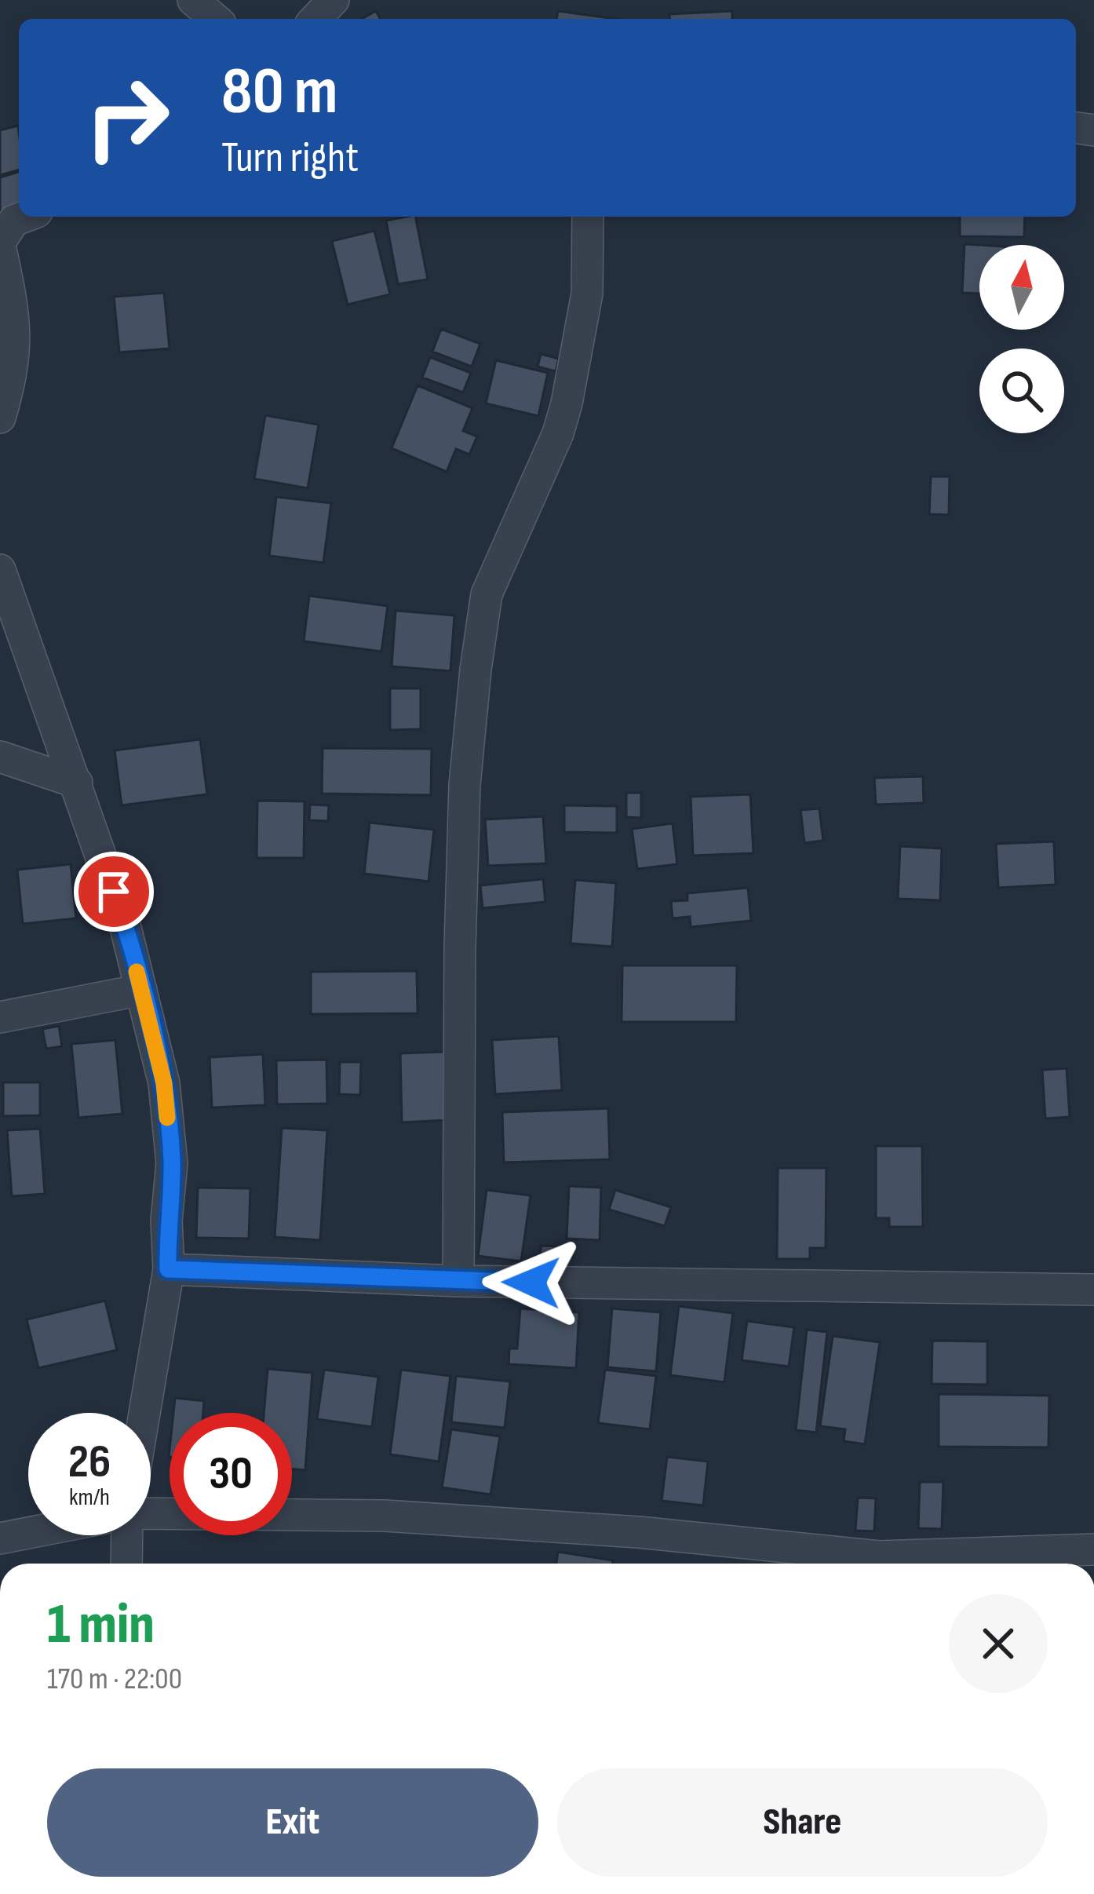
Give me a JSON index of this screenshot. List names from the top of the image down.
{
  "north": "top",
  "page": {
    "turn": ["80 m", "Turn right"],
    "speed": "26 km/h",
    "limit": "30",
    "heading": ["1 min", "170 m · 22:00"],
    "buttons": ["Exit", "Share"]
  }
}
